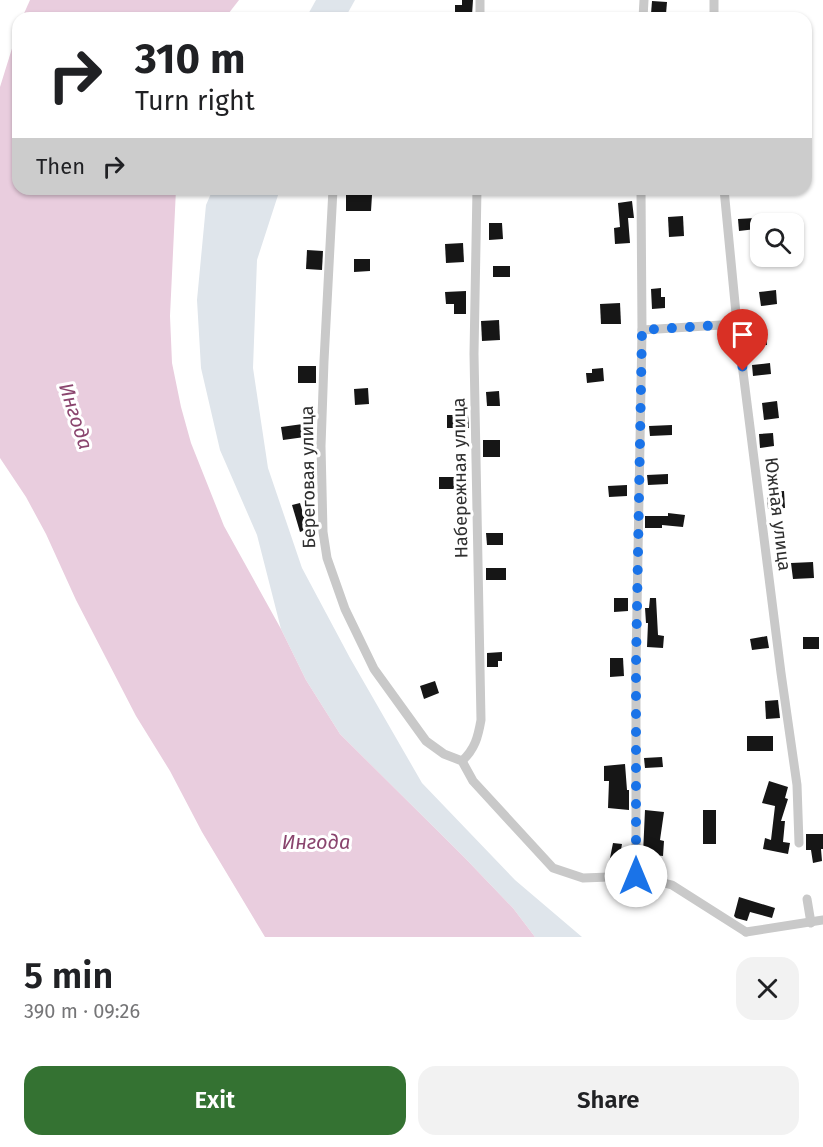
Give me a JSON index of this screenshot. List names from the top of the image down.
{
  "streets": {
    "street": ["Береговая улица", "Набережная улица", "Южная улица"]
  },
  "crossings": [
    ["Береговая улица", "Набережная улица"]
  ],
  "water": ["Ингода"],
  "page": {
    "turn": ["310 m", "Turn right"],
    "then": "Then",
    "heading": ["5 min", "390 m · 09:26"],
    "buttons": ["Exit", "Share"]
  }
}
